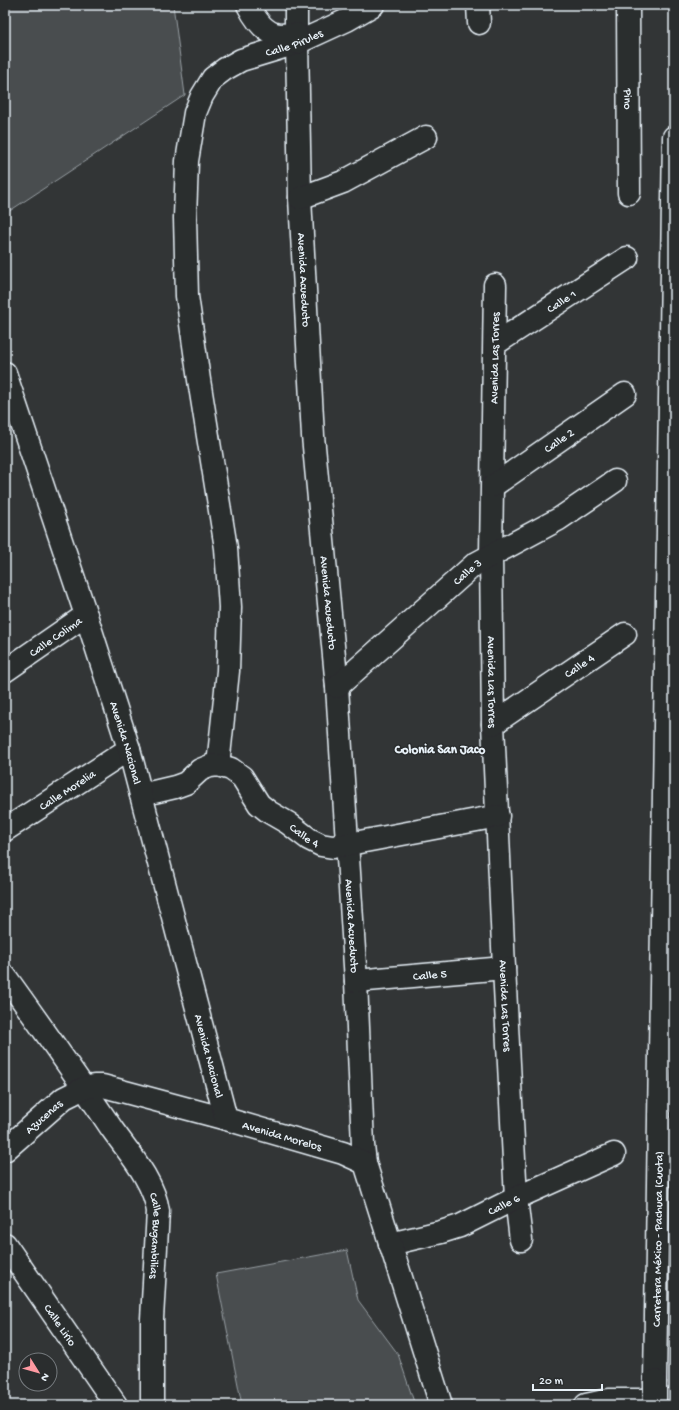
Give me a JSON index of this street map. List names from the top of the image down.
{
  "streets": {
    "main road": [
      "Calle Pirules",
      "Pino",
      "Avenida Acueducto",
      "Calle 1",
      "Avenida Las Torres",
      "Calle 2",
      "Calle 3",
      "Calle Colima",
      "Calle 4",
      "Avenida Nacional",
      "Calle Morelia",
      "Calle 5",
      "Azucenas",
      "Avenida Morelos",
      "Calle 6",
      "Calle Bugambilias",
      "Carretera México - Pachuca (Cuota)",
      "Calle Lirio"
    ]
  },
  "crossings": [
    ["Calle Pirules", "Avenida Acueducto"],
    ["Calle Pirules", "Calle 4"],
    ["Avenida Acueducto", "Calle 3"],
    ["Avenida Acueducto", "Calle 4"],
    ["Avenida Acueducto", "Calle 5"],
    ["Avenida Acueducto", "Avenida Morelos"],
    ["Calle 1", "Avenida Las Torres"],
    ["Avenida Las Torres", "Calle 2"],
    ["Avenida Las Torres", "Calle 3"],
    ["Avenida Las Torres", "Calle 4"],
    ["Avenida Las Torres", "Calle 5"],
    ["Avenida Las Torres", "Calle 6"],
    ["Calle Colima", "Avenida Nacional"],
    ["Avenida Nacional", "Calle Morelia"],
    ["Avenida Nacional", "Avenida Morelos"],
    ["Azucenas", "Avenida Morelos"],
    ["Azucenas", "Calle Bugambilias"],
    ["Avenida Morelos", "Calle Bugambilias"]
  ],
  "districts": ["Colonia San Jaco"],
  "scale_bar": "20 m",
  "north": "bottom right"
}
